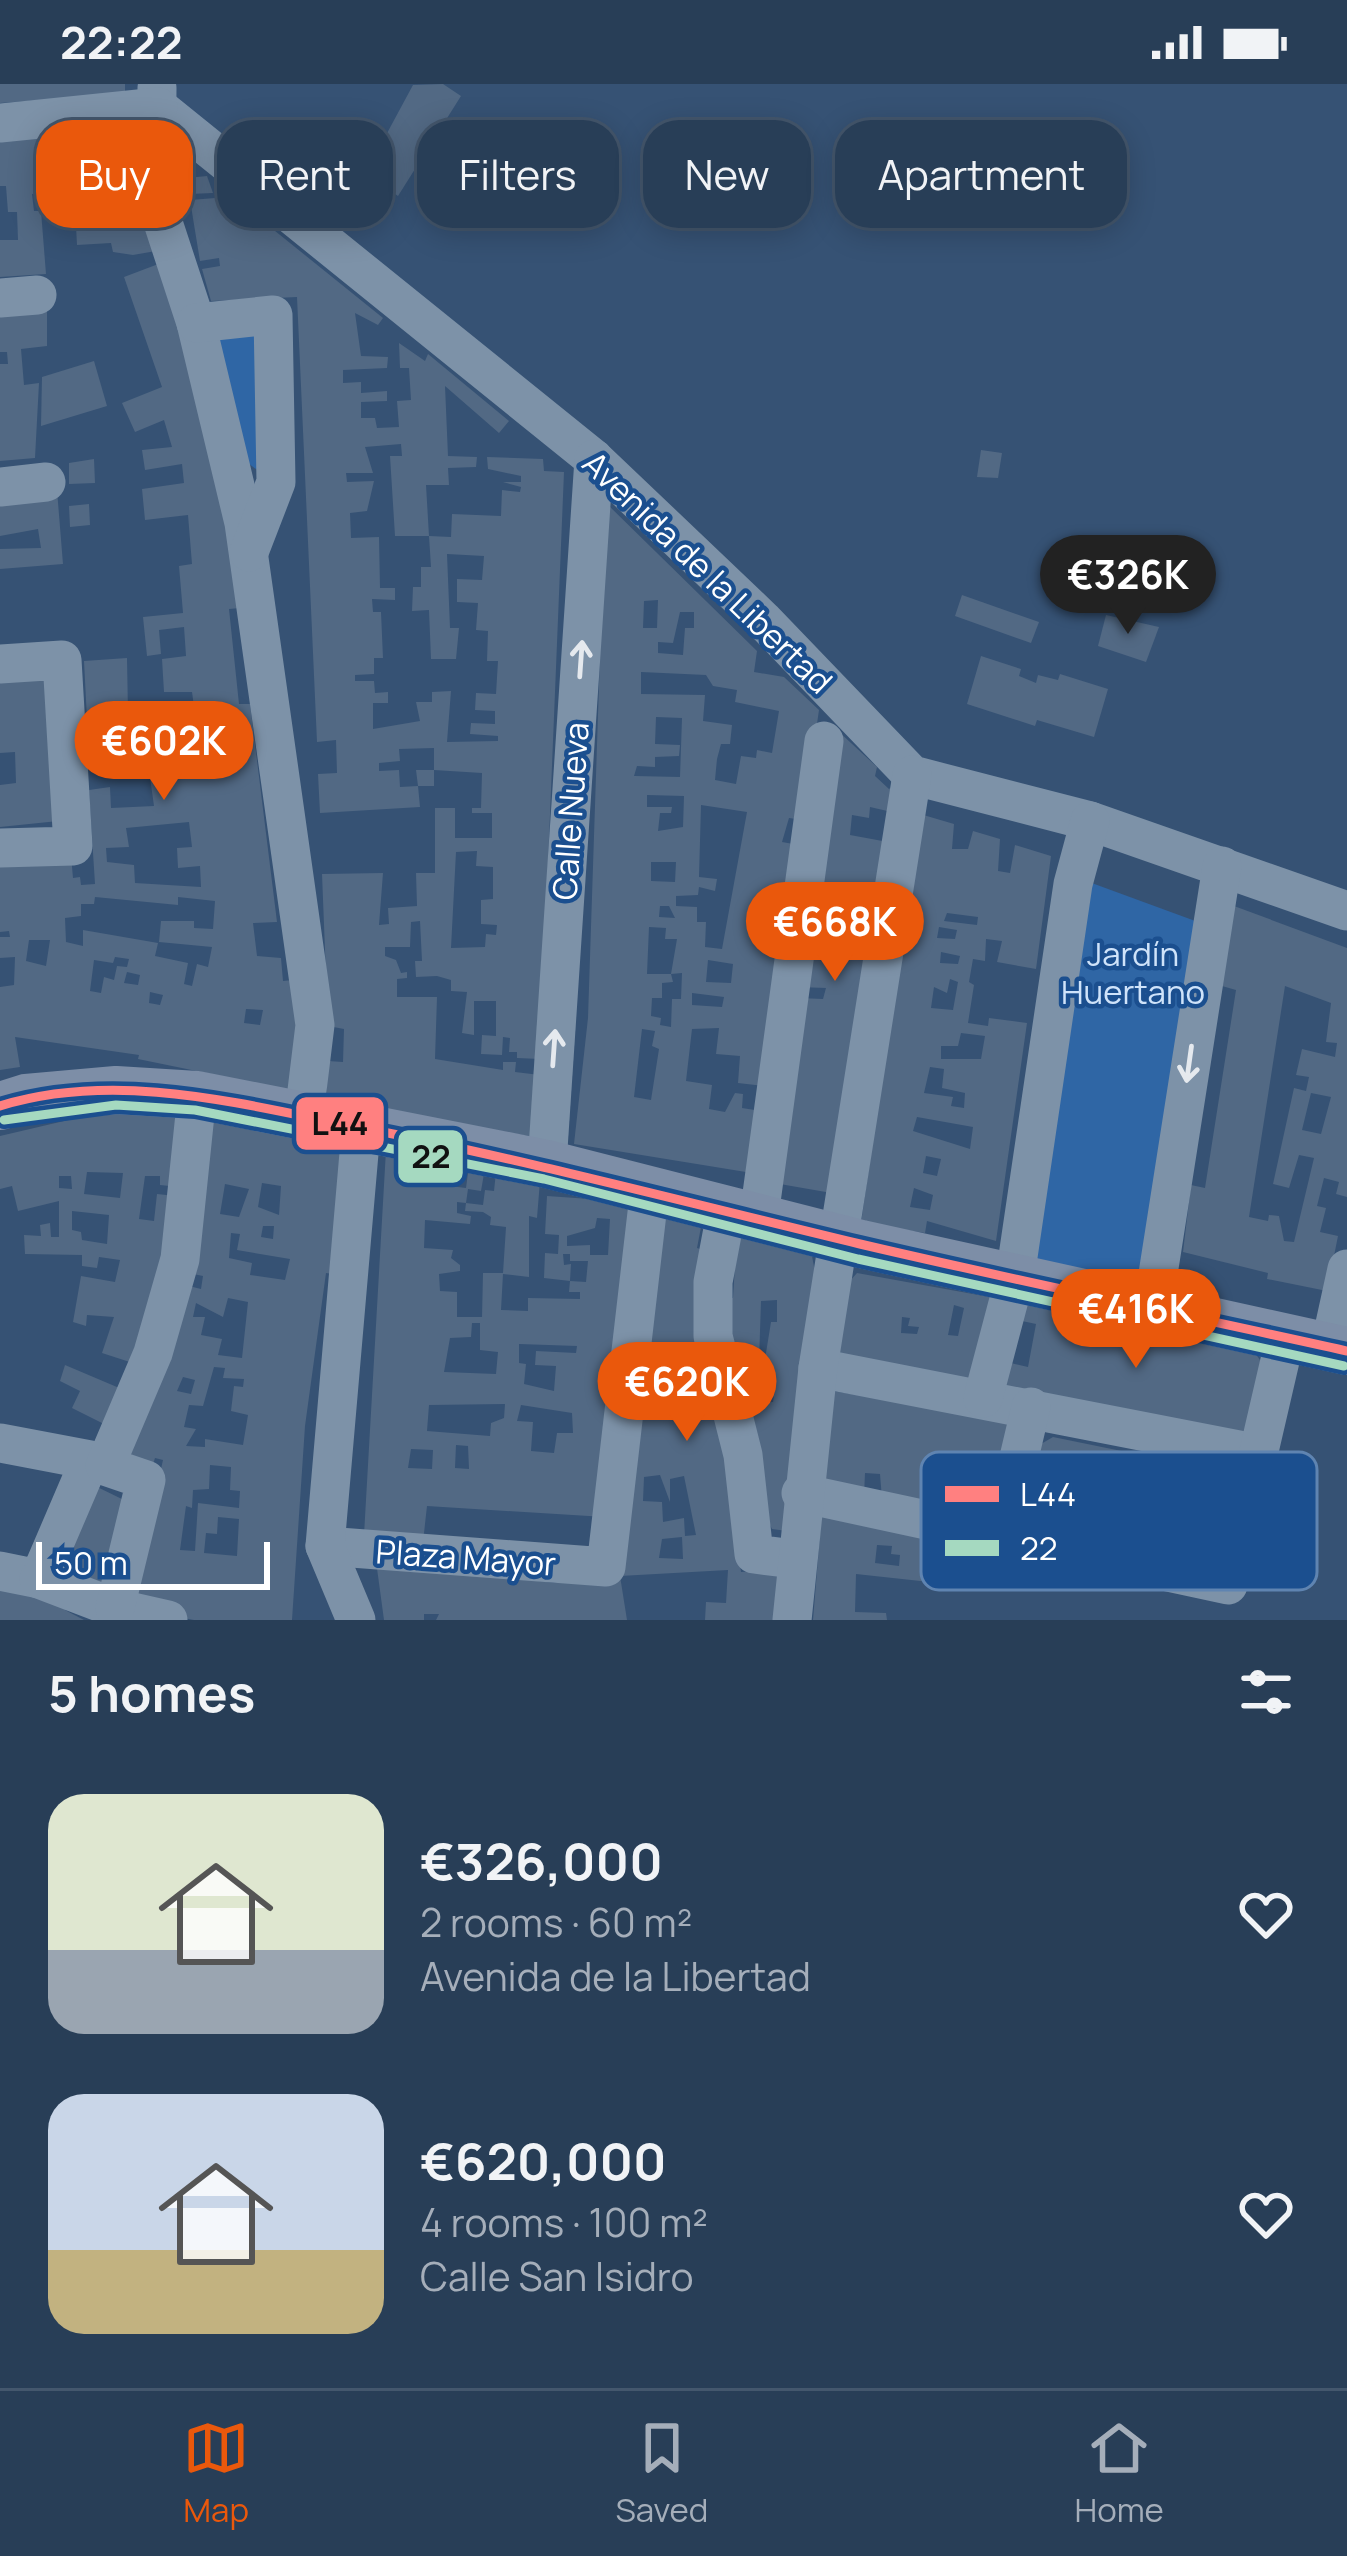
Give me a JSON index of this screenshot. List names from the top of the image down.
{
  "streets": {
    "street": ["Avenida de la Libertad", "Calle Nueva", "Plaza Mayor"]
  },
  "crossings": [
    ["Avenida de la Libertad", "Calle Nueva"]
  ],
  "parks": ["Jardín Huertano"],
  "lines": ["transit line L44", "transit line 22"],
  "legend": ["L44", "22"],
  "scale_bar": "50 m",
  "page": {
    "status": "22:22",
    "chip": [
      "Buy",
      "Rent",
      "Filters",
      "New",
      "Apartment"
    ],
    "price": [
      "€326K",
      "€602K",
      "€668K",
      "€416K",
      "€620K"
    ],
    "scale": "50 m",
    "heading": "5 homes",
    "list": [
      {
        "name": "€326,000",
        "note": "2 rooms · 60 m² · Avenida de la Libertad"
      },
      {
        "name": "€620,000",
        "note": "4 rooms · 100 m² · Calle San Isidro"
      }
    ],
    "tabs": ["Map", "Saved", "Home"]
  }
}
